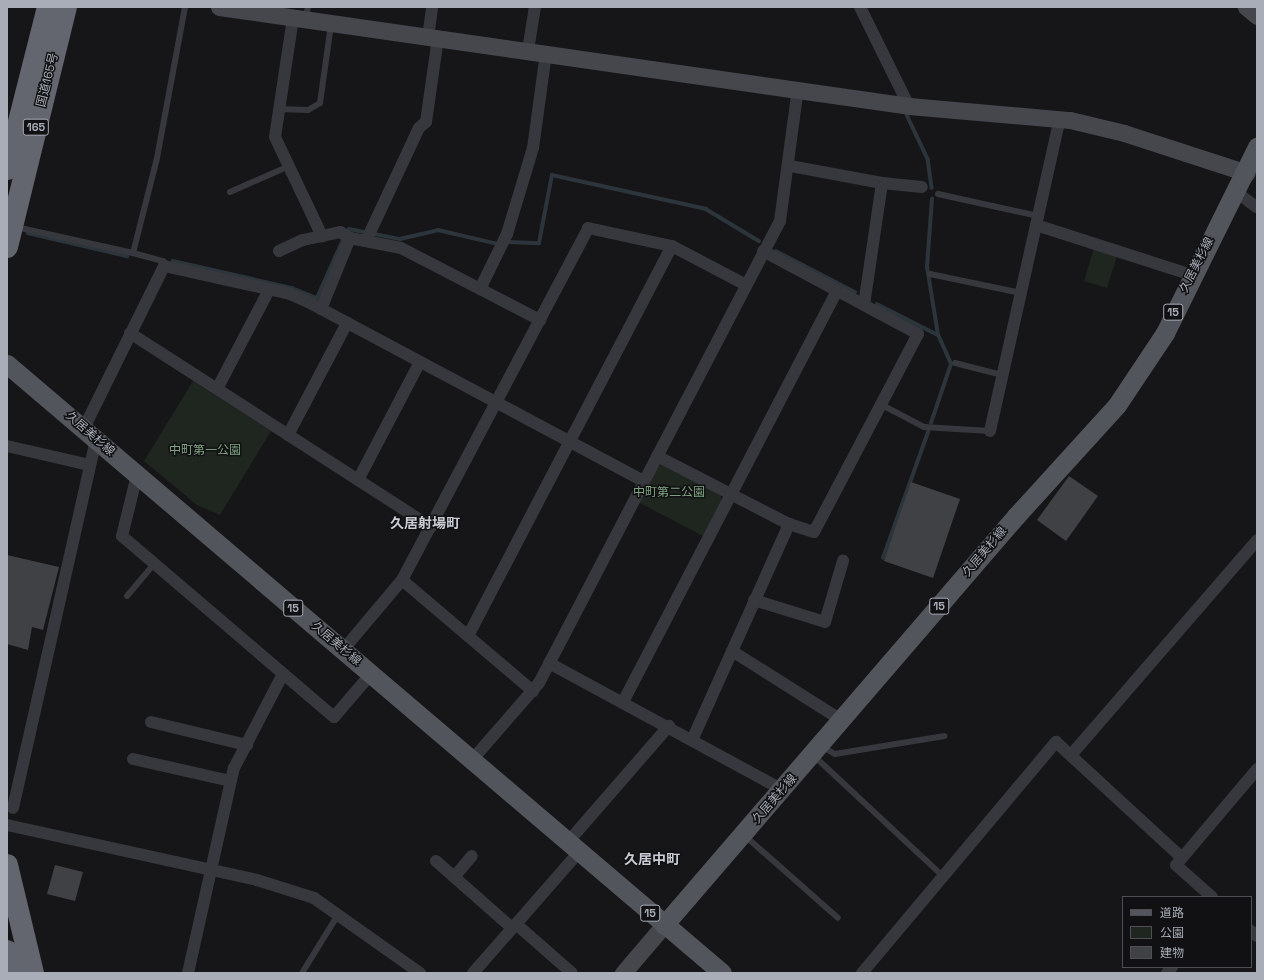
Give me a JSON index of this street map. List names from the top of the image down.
{
  "streets": {
    "highway": ["国道165号", "165"],
    "main road": ["久居美杉線", "15"]
  },
  "districts": ["久居射場町", "久居中町"],
  "parks": ["中町第一公園", "中町第二公園"],
  "legend": ["道路", "公園", "建物"]
}
